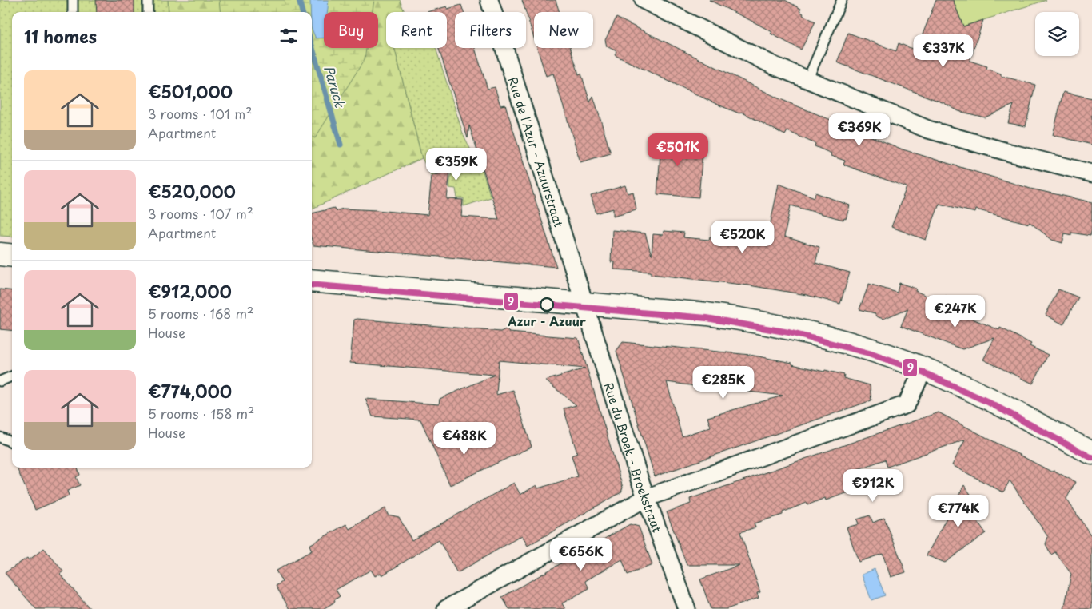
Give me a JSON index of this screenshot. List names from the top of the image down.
{
  "streets": {
    "street": ["Rue de l'Azur - Azuurstraat", "Rue du Broek - Broekstraat"]
  },
  "crossings": [
    ["Rue de l'Azur - Azuurstraat", "Rue du Broek - Broekstraat"]
  ],
  "water": ["Paruck"],
  "places": ["Azur - Azuur"],
  "lines": ["transit line 9"],
  "page": {
    "chip": [
      "Buy",
      "Rent",
      "Filters",
      "New"
    ],
    "heading": "11 homes",
    "price": [
      "€337K",
      "€369K",
      "€501K",
      "€359K",
      "€520K",
      "€247K",
      "€285K",
      "€488K",
      "€912K",
      "€774K",
      "€656K"
    ],
    "list": [
      {
        "name": "€501,000",
        "note": "3 rooms · 101 m² · Apartment"
      },
      {
        "name": "€520,000",
        "note": "3 rooms · 107 m² · Apartment"
      },
      {
        "name": "€912,000",
        "note": "5 rooms · 168 m² · House"
      },
      {
        "name": "€774,000",
        "note": "5 rooms · 158 m² · House"
      }
    ]
  }
}
